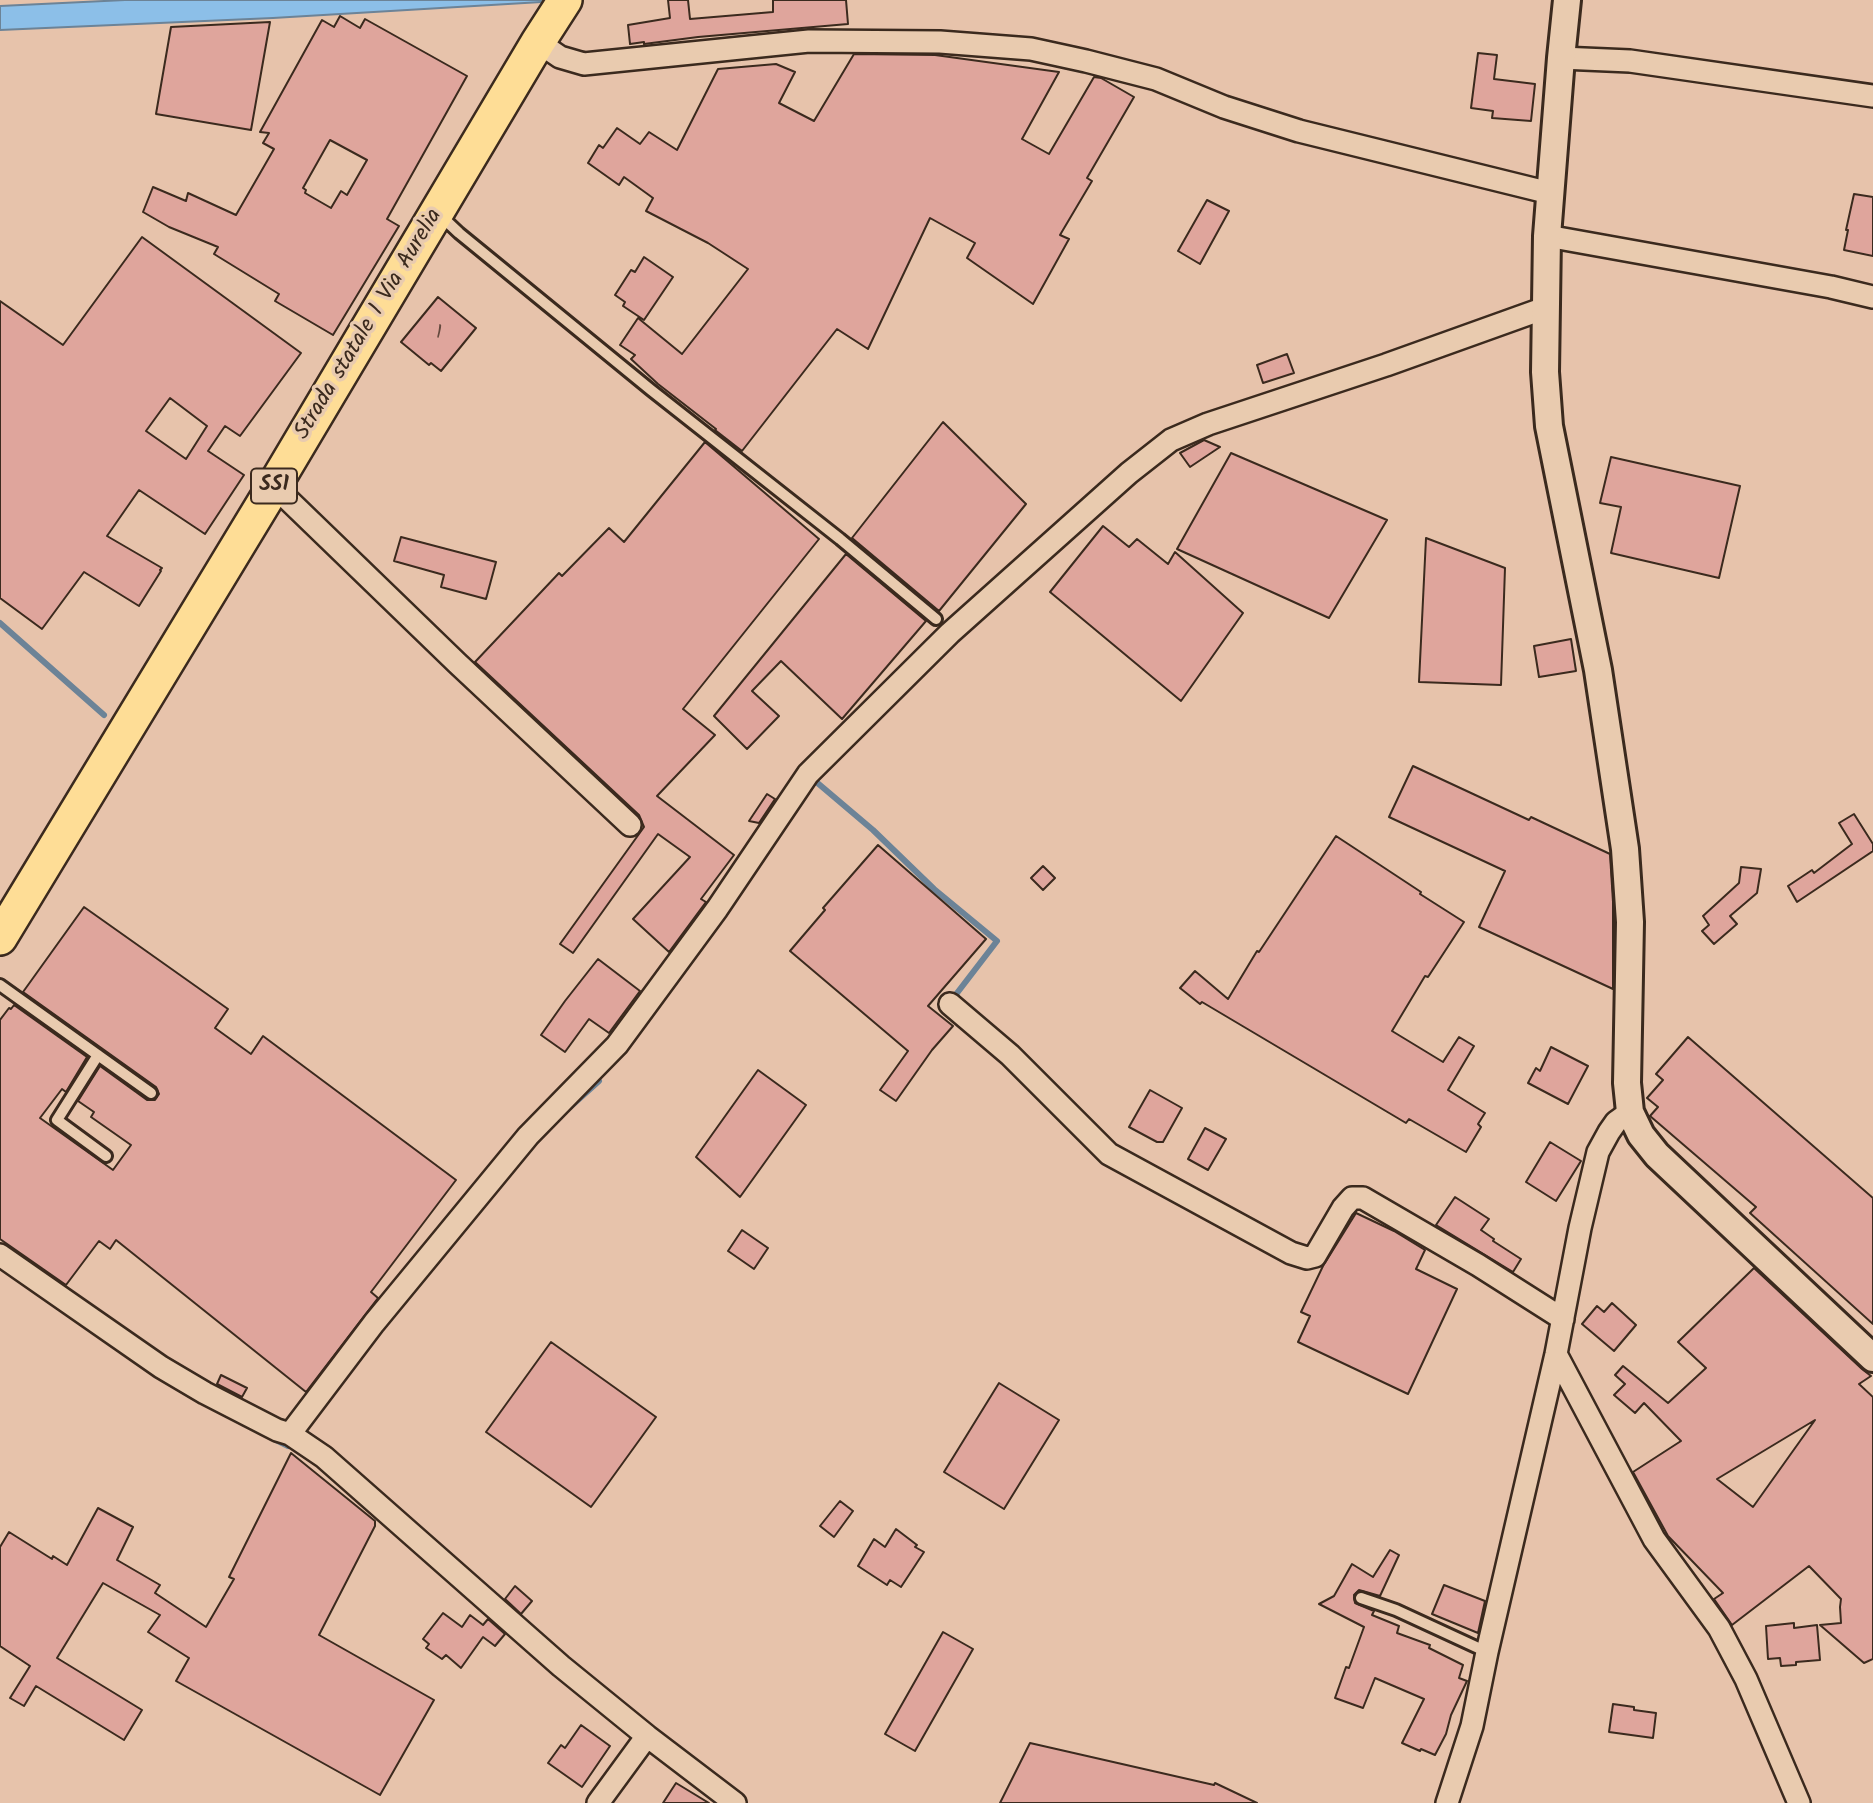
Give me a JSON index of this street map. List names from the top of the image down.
{
  "streets": {
    "main road": ["Strada statale 1 Via Aurelia", "SS1"]
  },
  "house_numbers": ["1"]
}
